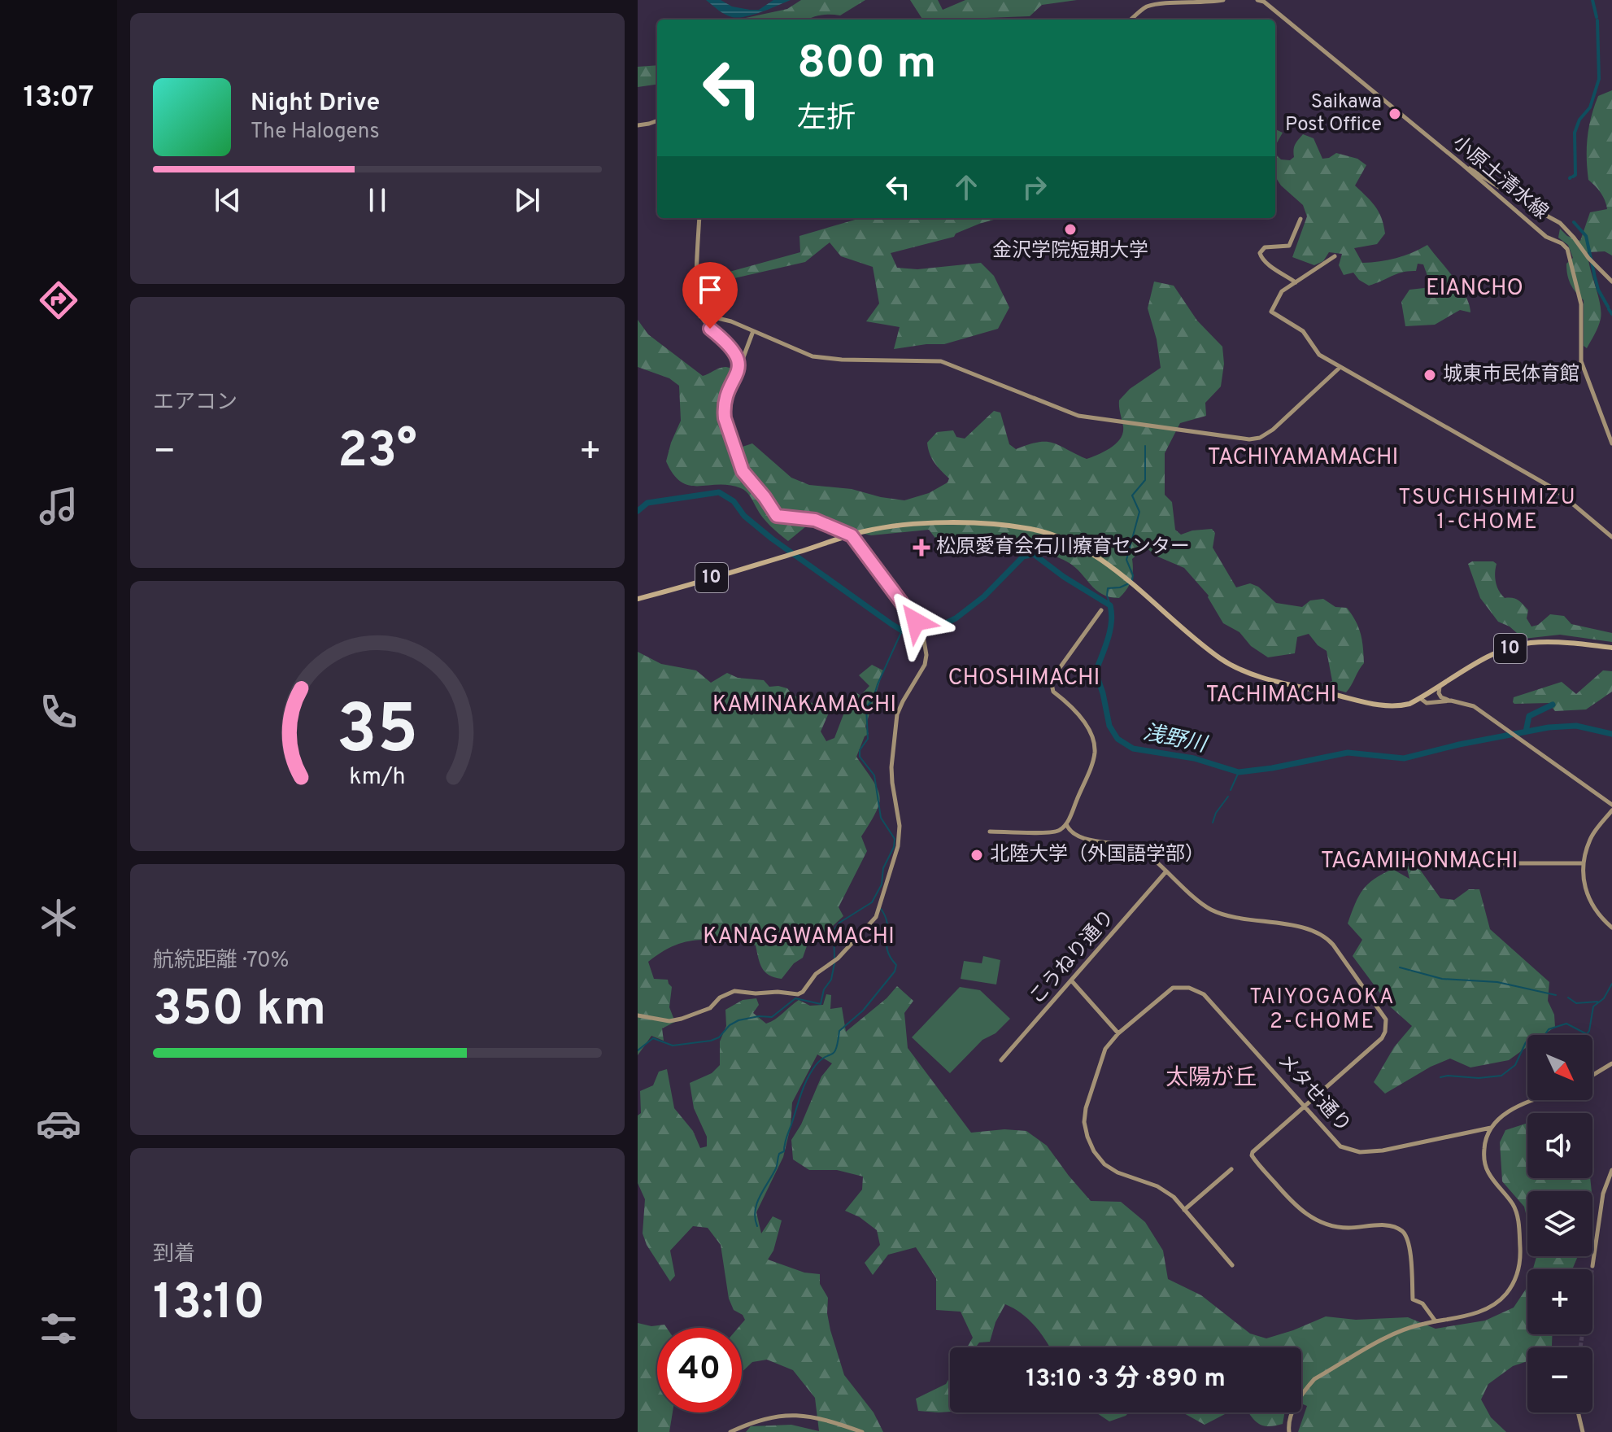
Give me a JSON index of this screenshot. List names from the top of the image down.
{
  "streets": {
    "main road": ["10"],
    "street": ["小原土清水線", "こうねり通り", "メタせ通り"]
  },
  "districts": [
    "EIANCHO",
    "TACHIYAMAMACHI",
    "TSUCHISHIMIZU 1-CHOME",
    "CHOSHIMACHI",
    "TACHIMACHI",
    "KAMINAKAMACHI",
    "TAGAMIHONMACHI",
    "KANAGAWAMACHI",
    "TAIYOGAOKA 2-CHOME",
    "太陽が丘"
  ],
  "water": ["浅野川"],
  "places": {
    "other": [
      "Saikawa Post Office",
      "金沢学院短期大学",
      "城東市民体育館",
      "北陸大学（外国語学部）"
    ],
    "health": ["松原愛育会石川療育センター"]
  },
  "north": "bottom right",
  "page": {
    "tabs": "13:07",
    "turn": ["800 m", "左折"],
    "song": ["Night Drive", "The Halogens"],
    "tile": [
      "エアコン",
      ["航続距離 · 70%", "350 km"],
      ["到着", "13:10"]
    ],
    "heat": ["−", "23°", "+"],
    "map_buttons": ["+", "−"],
    "limit": "40",
    "trip": "13:10 · 3 分 · 890 m",
    "gauge": ["35", "km/h"]
  }
}
